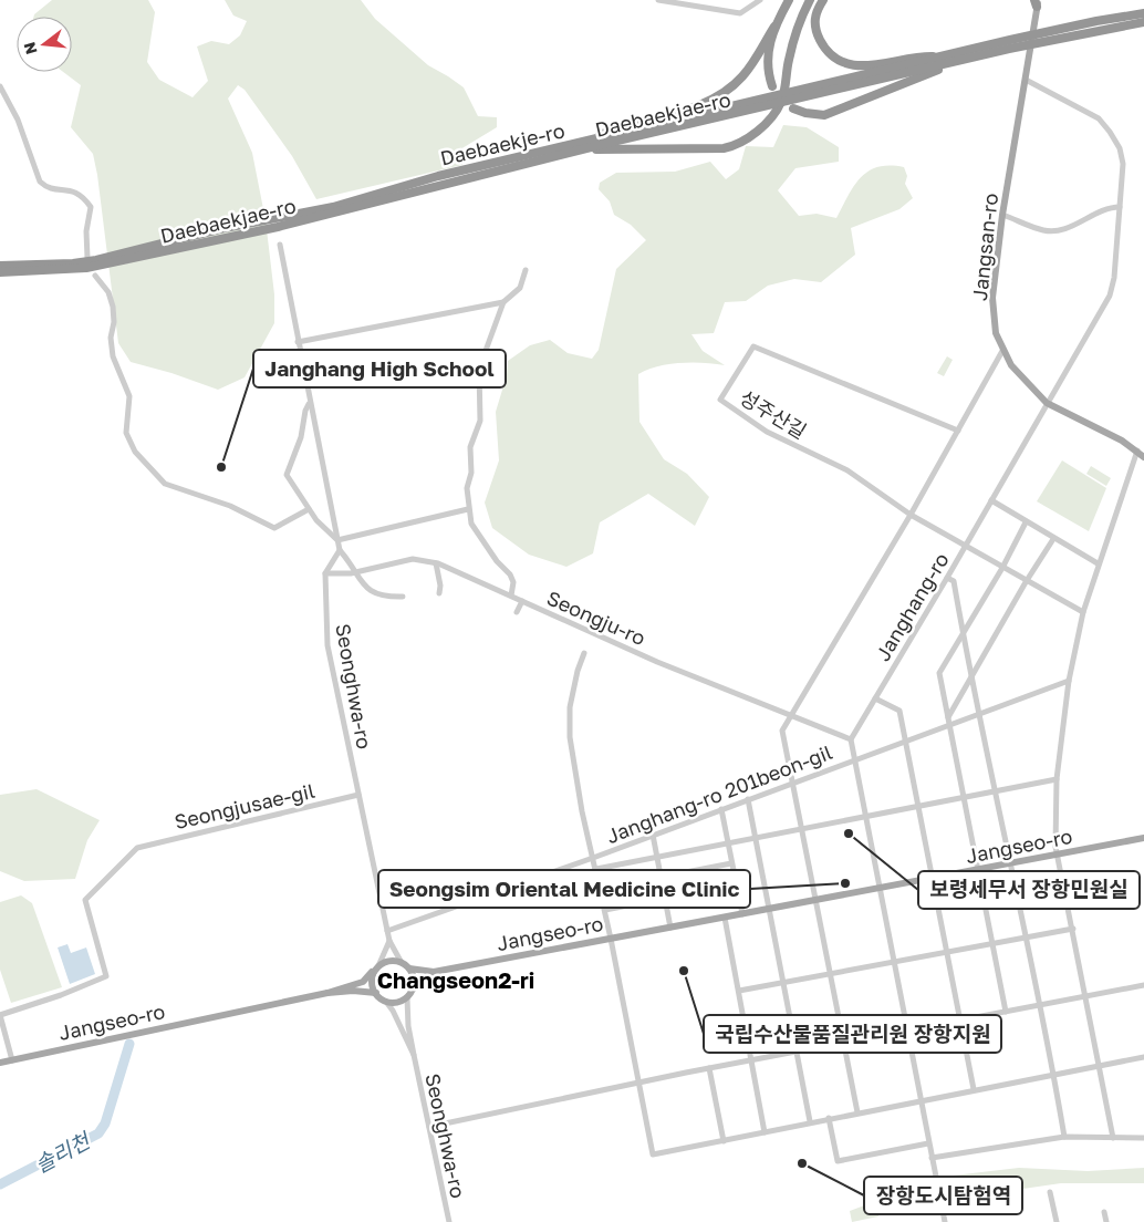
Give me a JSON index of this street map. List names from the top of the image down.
{
  "streets": {
    "highway": ["Daebaekjae-ro", "Daebaekje-ro"],
    "main road": ["Jangsan-ro", "Jangseo-ro"],
    "street": [
      "성주산길",
      "Janghang-ro",
      "Seongju-ro",
      "Seonghwa-ro",
      "Janghang-ro 201beon-gil",
      "Seongjusae-gil"
    ]
  },
  "crossings": [
    ["Daebaekjae-ro", "Daebaekje-ro"],
    ["Jangsan-ro", "Janghang-ro"],
    ["성주산길", "Janghang-ro"],
    ["Janghang-ro", "Seongju-ro"],
    ["Seongju-ro", "Seonghwa-ro"],
    ["Seonghwa-ro", "Janghang-ro 201beon-gil"],
    ["Seonghwa-ro", "Seongjusae-gil"]
  ],
  "districts": ["Changseon2-ri"],
  "water": ["솔리천"],
  "places": [
    "Janghang High School",
    "보령세무서 장항민원실",
    "Seongsim Oriental Medicine Clinic",
    "국립수산물품질관리원 장항지원",
    "장항도시탐험역"
  ],
  "north": "left"
}
